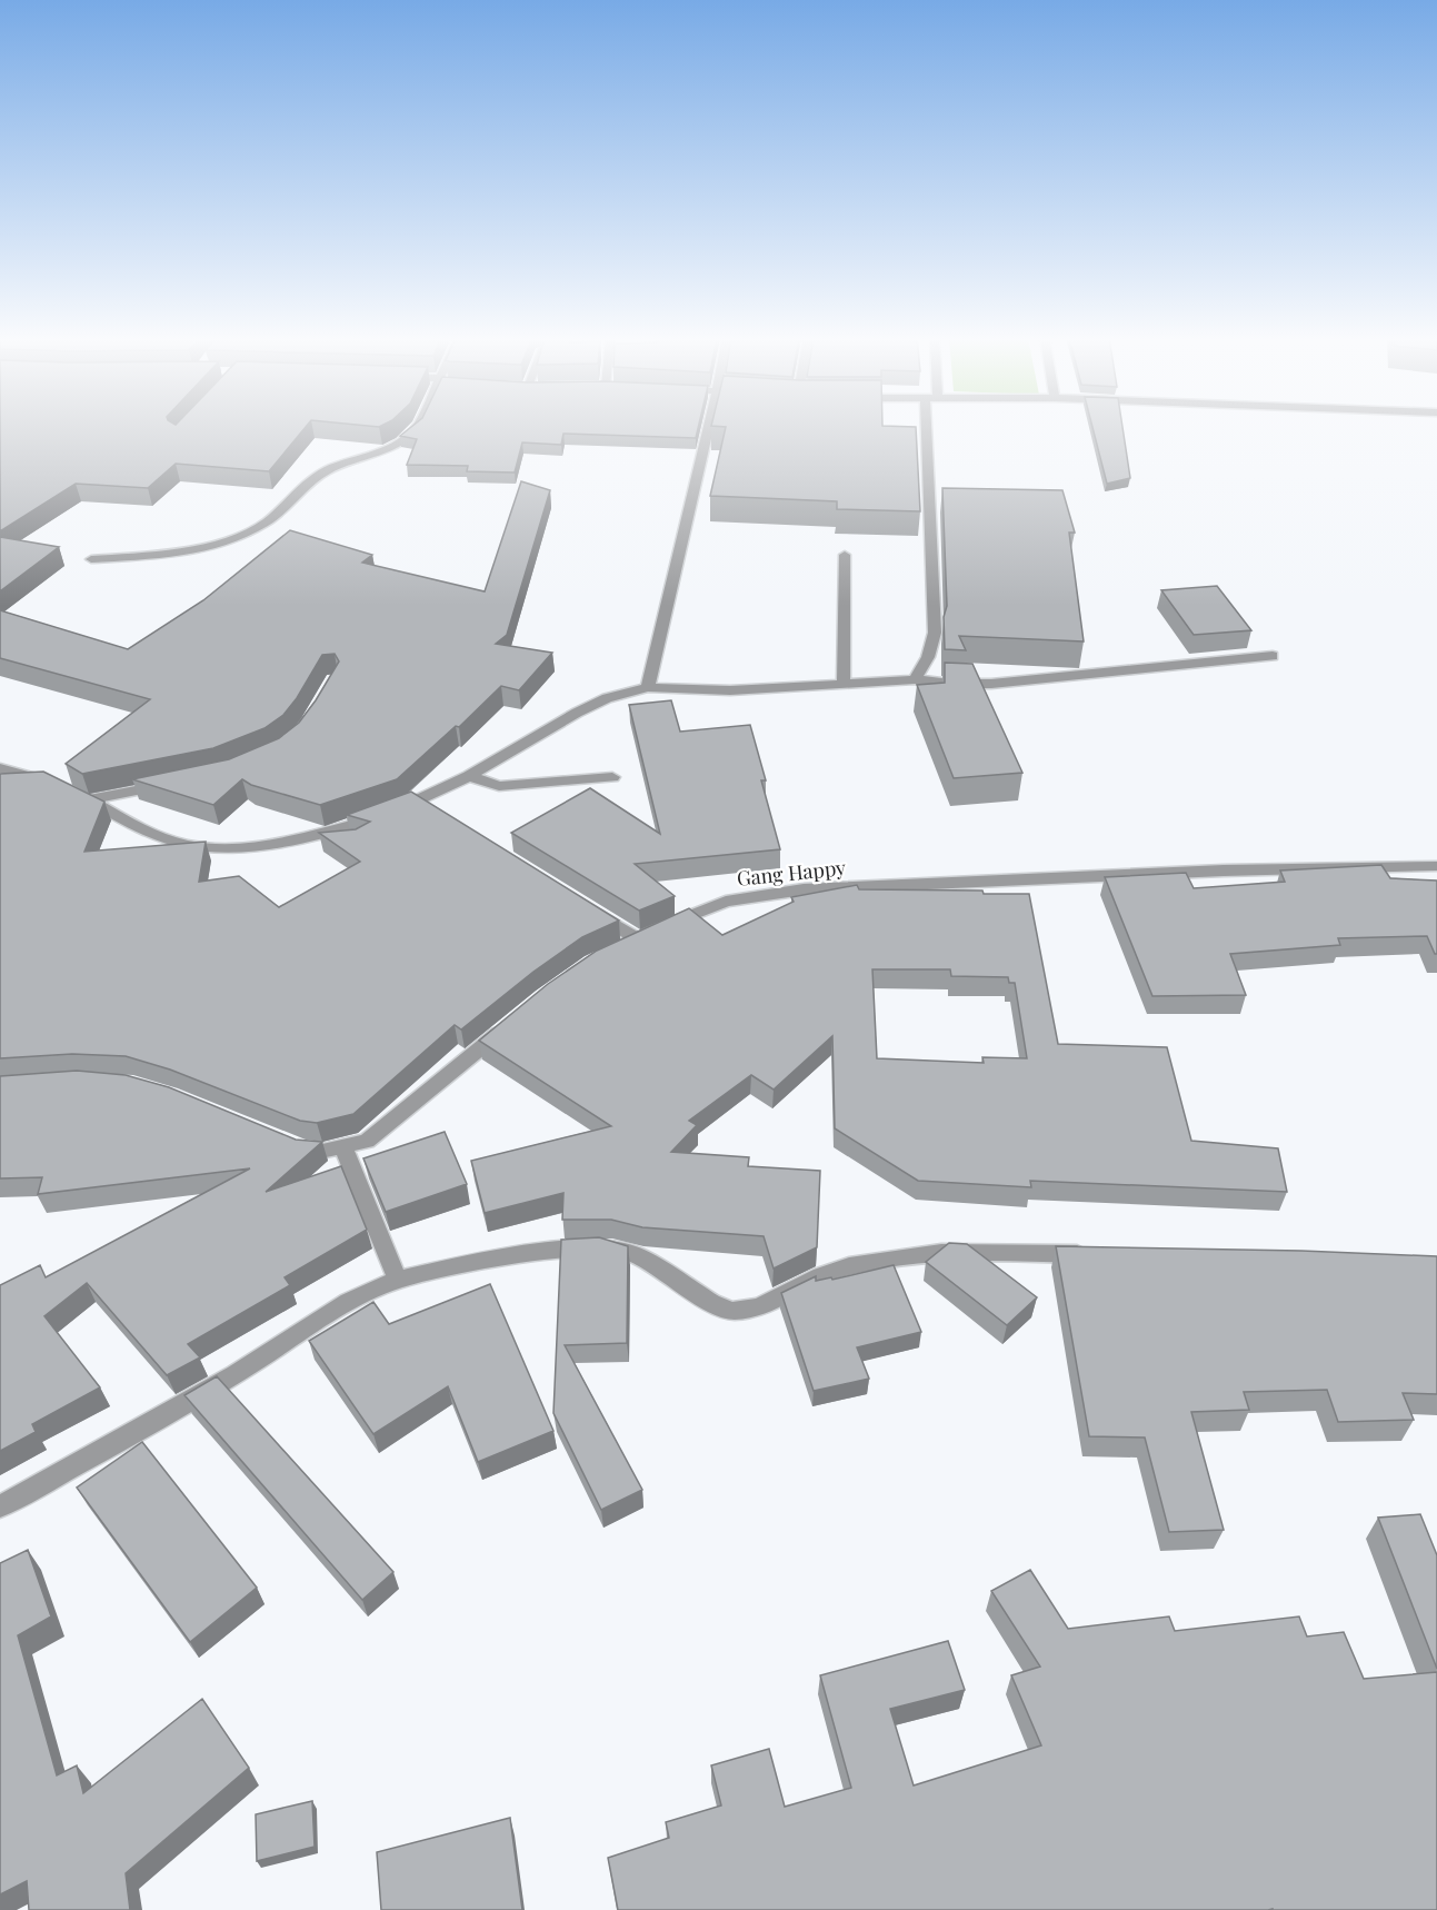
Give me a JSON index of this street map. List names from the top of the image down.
{
  "streets": {
    "street": ["Gang Happy"]
  }
}
